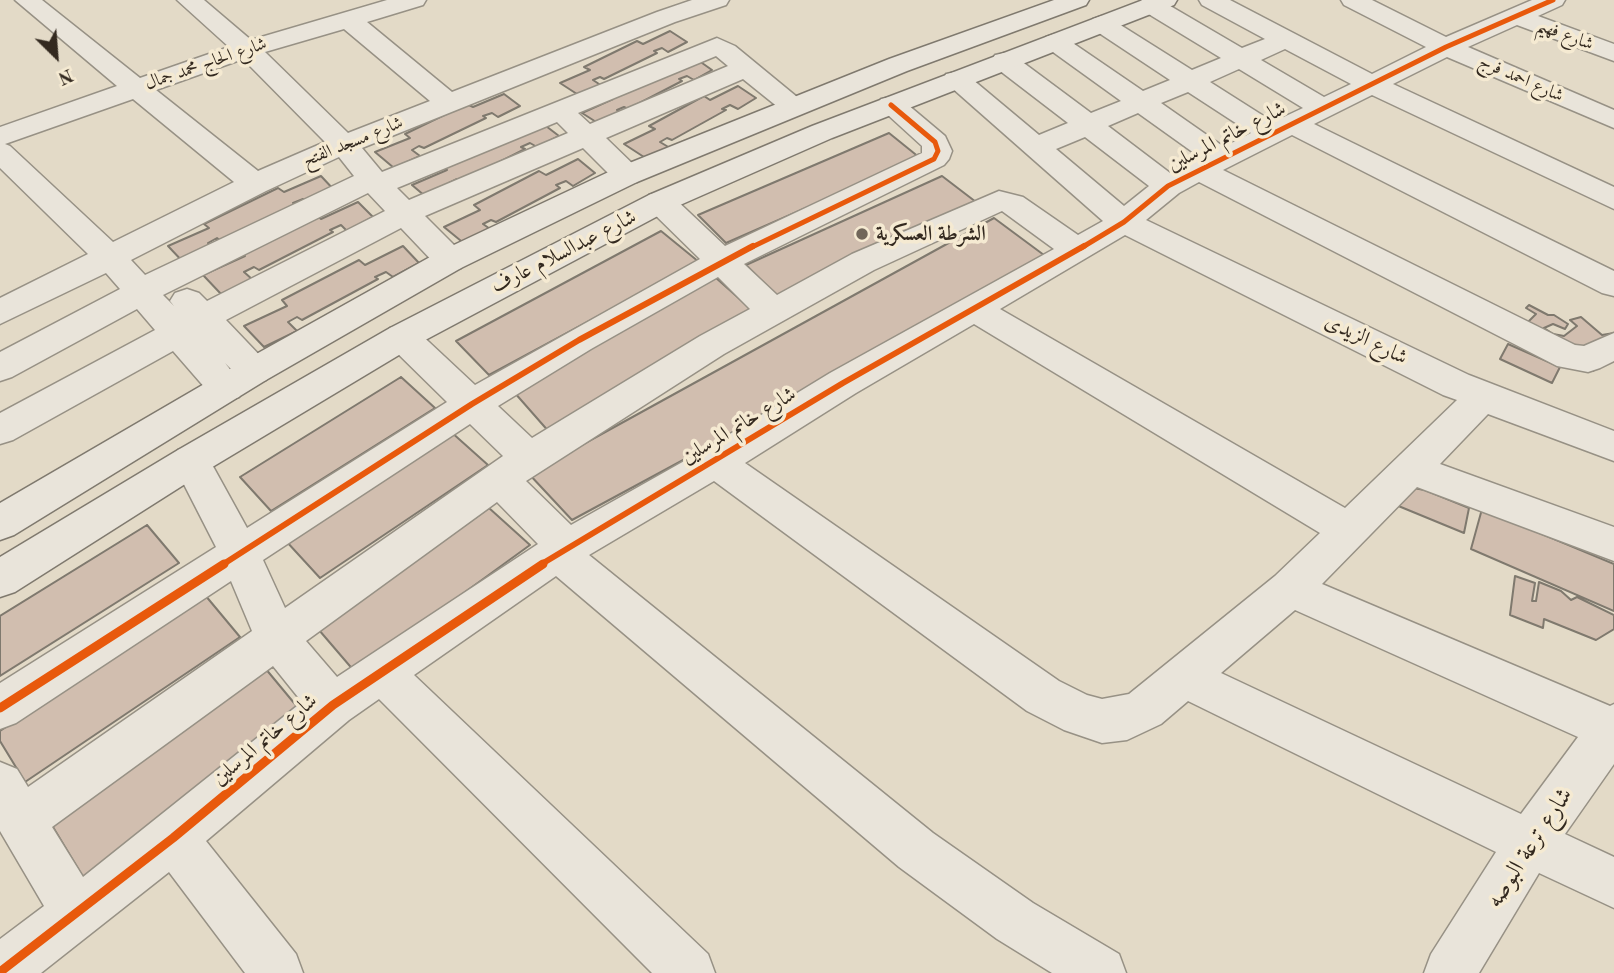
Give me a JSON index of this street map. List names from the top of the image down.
{
  "streets": {
    "street": [
      "شارع فهيم",
      "شارع الحاج محمد جمال",
      "شارع احمد فرج",
      "شارع خاتم المرسلين",
      "شارع مسجد الفتح",
      "شارع عبدالسلام عارف",
      "شارع الزيدى",
      "شارع ترعة البوصه"
    ]
  },
  "crossings": [
    ["شارع فهيم", "شارع خاتم المرسلين"],
    ["شارع احمد فرج", "شارع خاتم المرسلين"],
    ["شارع خاتم المرسلين", "شارع الزيدى"],
    ["شارع عبدالسلام عارف", "شارع الزيدى"]
  ],
  "places": ["الشرطة العسكرية"],
  "north": "bottom right"
}
